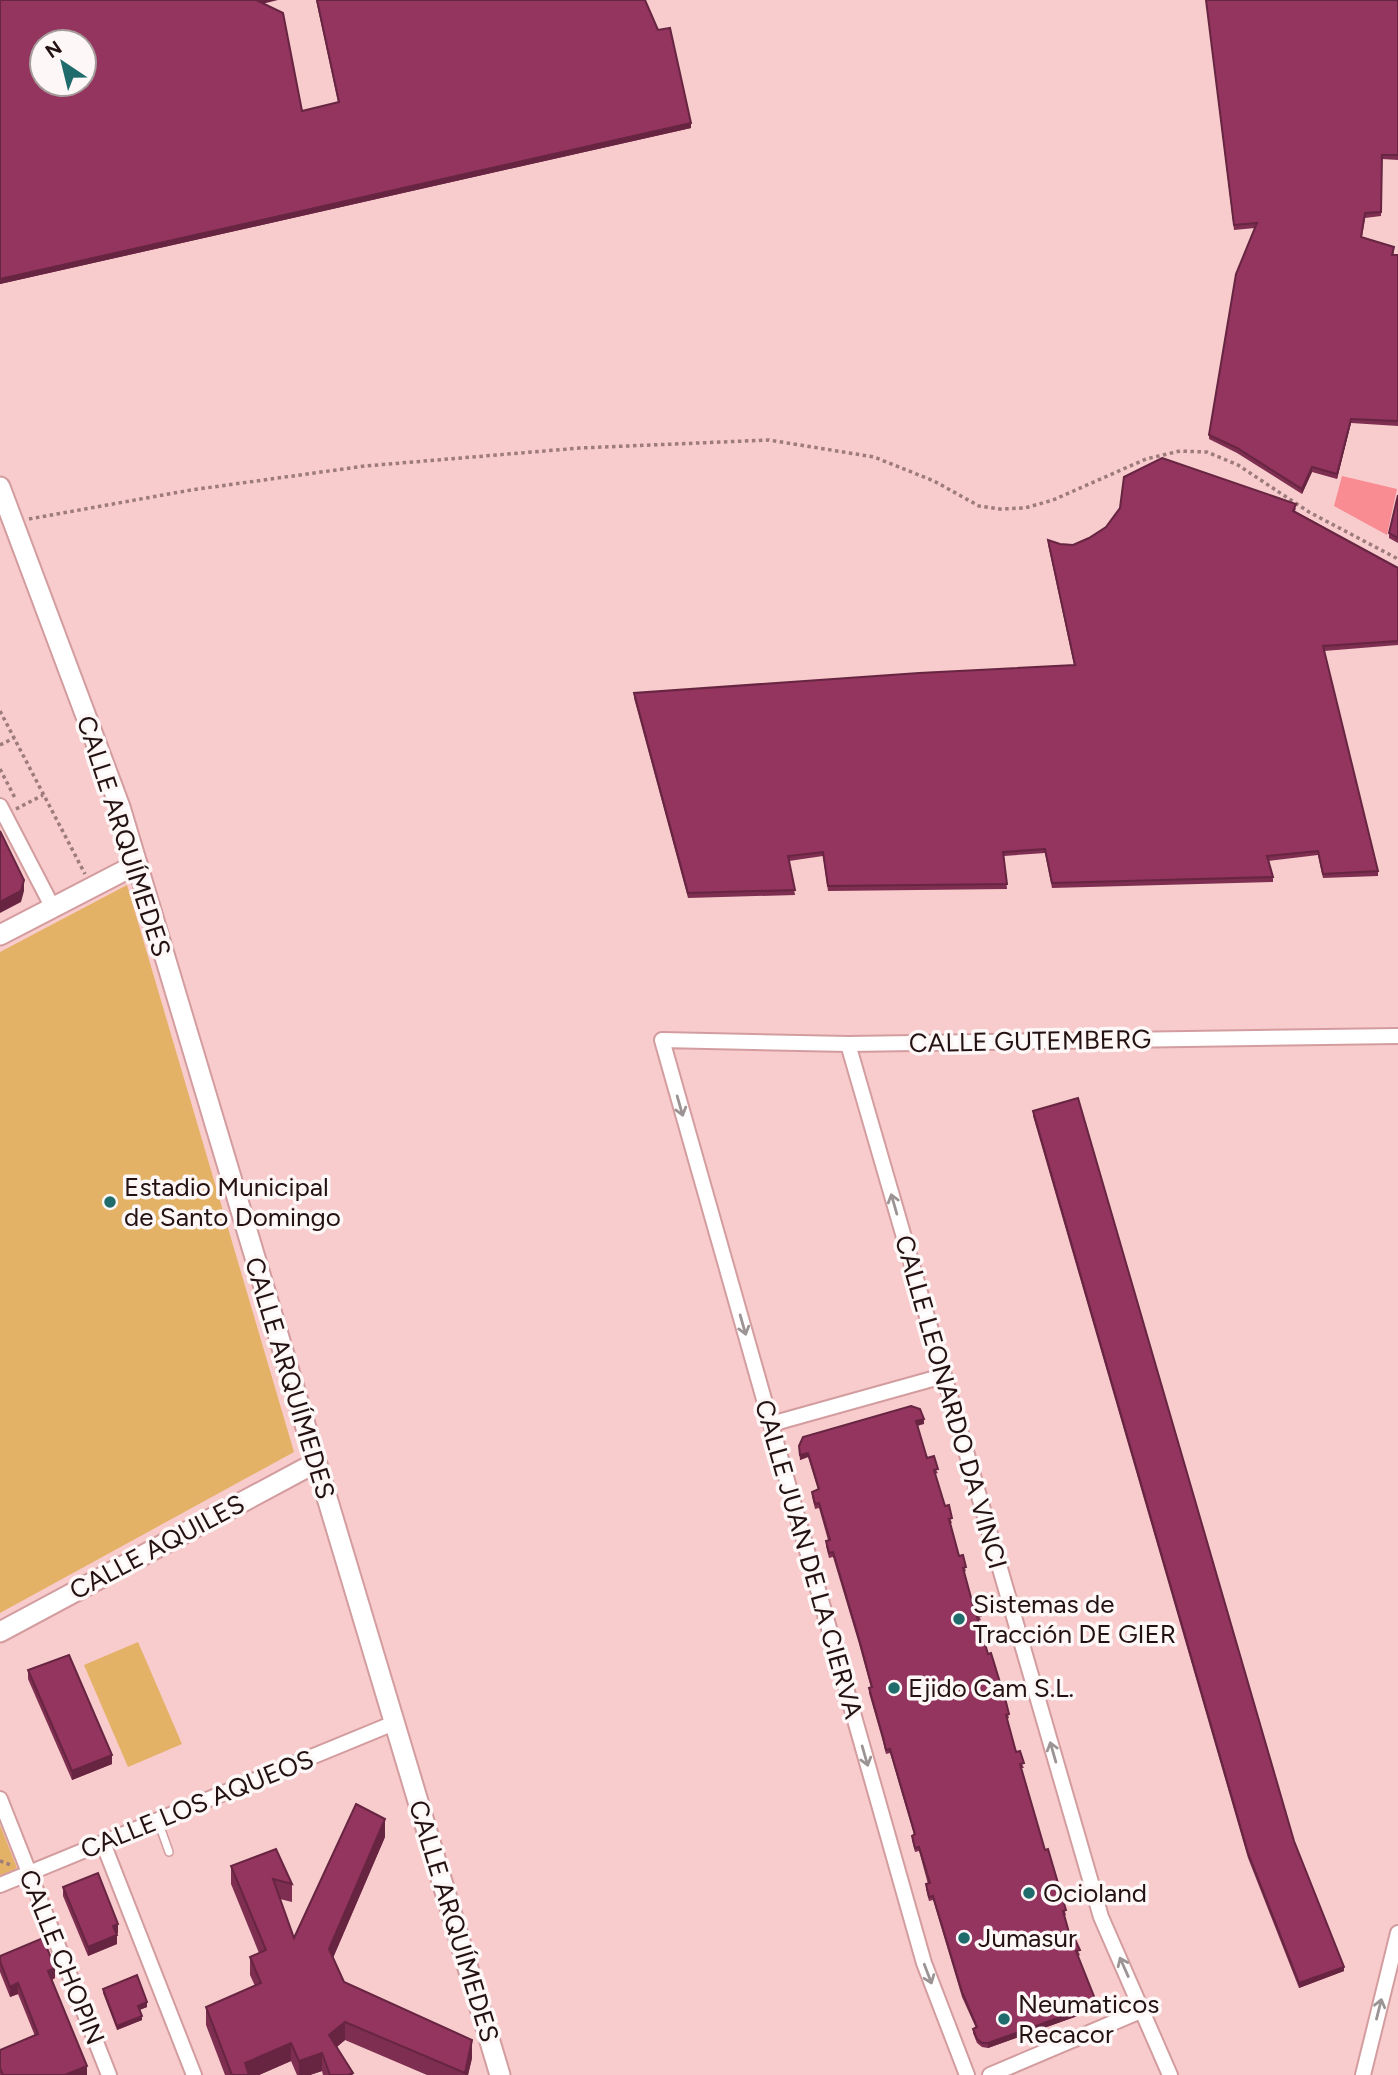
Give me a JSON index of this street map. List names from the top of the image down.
{
  "streets": {
    "street": [
      "CALLE ARQUÍMEDES",
      "CALLE GUTEMBERG",
      "CALLE LEONARDO DA VINCI",
      "CALLE AQUILES",
      "CALLE JUAN DE LA CIERVA",
      "CALLE LOS AQUEOS",
      "CALLE CHOPIN"
    ]
  },
  "crossings": [
    ["CALLE ARQUÍMEDES", "CALLE AQUILES"],
    ["CALLE ARQUÍMEDES", "CALLE LOS AQUEOS"],
    ["CALLE GUTEMBERG", "CALLE LEONARDO DA VINCI"],
    ["CALLE GUTEMBERG", "CALLE JUAN DE LA CIERVA"],
    ["CALLE LOS AQUEOS", "CALLE CHOPIN"]
  ],
  "one_way": ["CALLE LEONARDO DA VINCI", "CALLE JUAN DE LA CIERVA"],
  "places": [
    "Estadio Municipal de Santo Domingo",
    "Sistemas de Tracción DE GIER",
    "Ejido Cam S.L.",
    "Ocioland",
    "Jumasur",
    "Neumaticos Recacor"
  ],
  "north": "top left"
}
